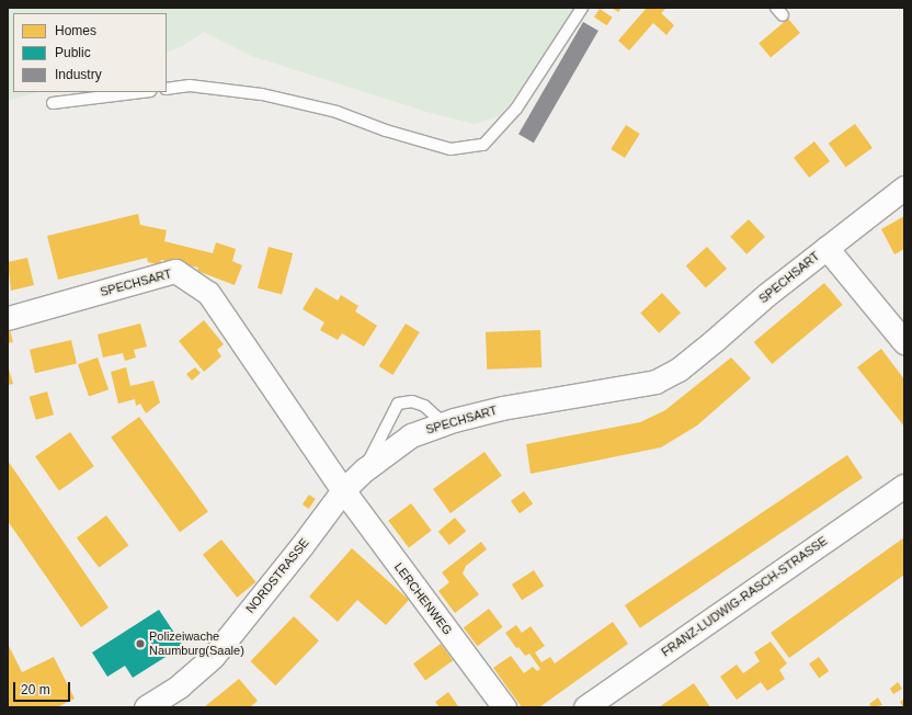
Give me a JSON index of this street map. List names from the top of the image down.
{
  "streets": {
    "street": [
      "SPECHSART",
      "NORDSTRASSE",
      "FRANZ-LUDWIG-RASCH-STRASSE",
      "LERCHENWEG"
    ]
  },
  "crossings": [
    ["SPECHSART", "NORDSTRASSE"],
    ["SPECHSART", "LERCHENWEG"],
    ["NORDSTRASSE", "LERCHENWEG"]
  ],
  "places": ["Polizeiwache Naumburg(Saale)"],
  "legend": ["Homes", "Public", "Industry"],
  "scale_bar": "20 m"
}
